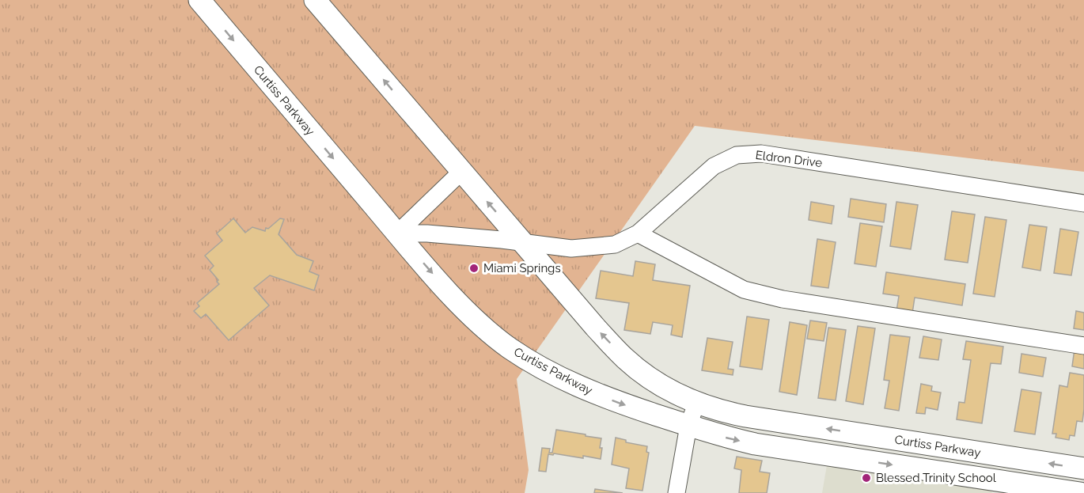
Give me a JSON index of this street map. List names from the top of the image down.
{
  "streets": {
    "main road": ["Curtiss Parkway"],
    "street": ["Eldron Drive"]
  },
  "crossings": [
    ["Curtiss Parkway", "Eldron Drive"]
  ],
  "places": ["Miami Springs", "Blessed Trinity School"]
}
